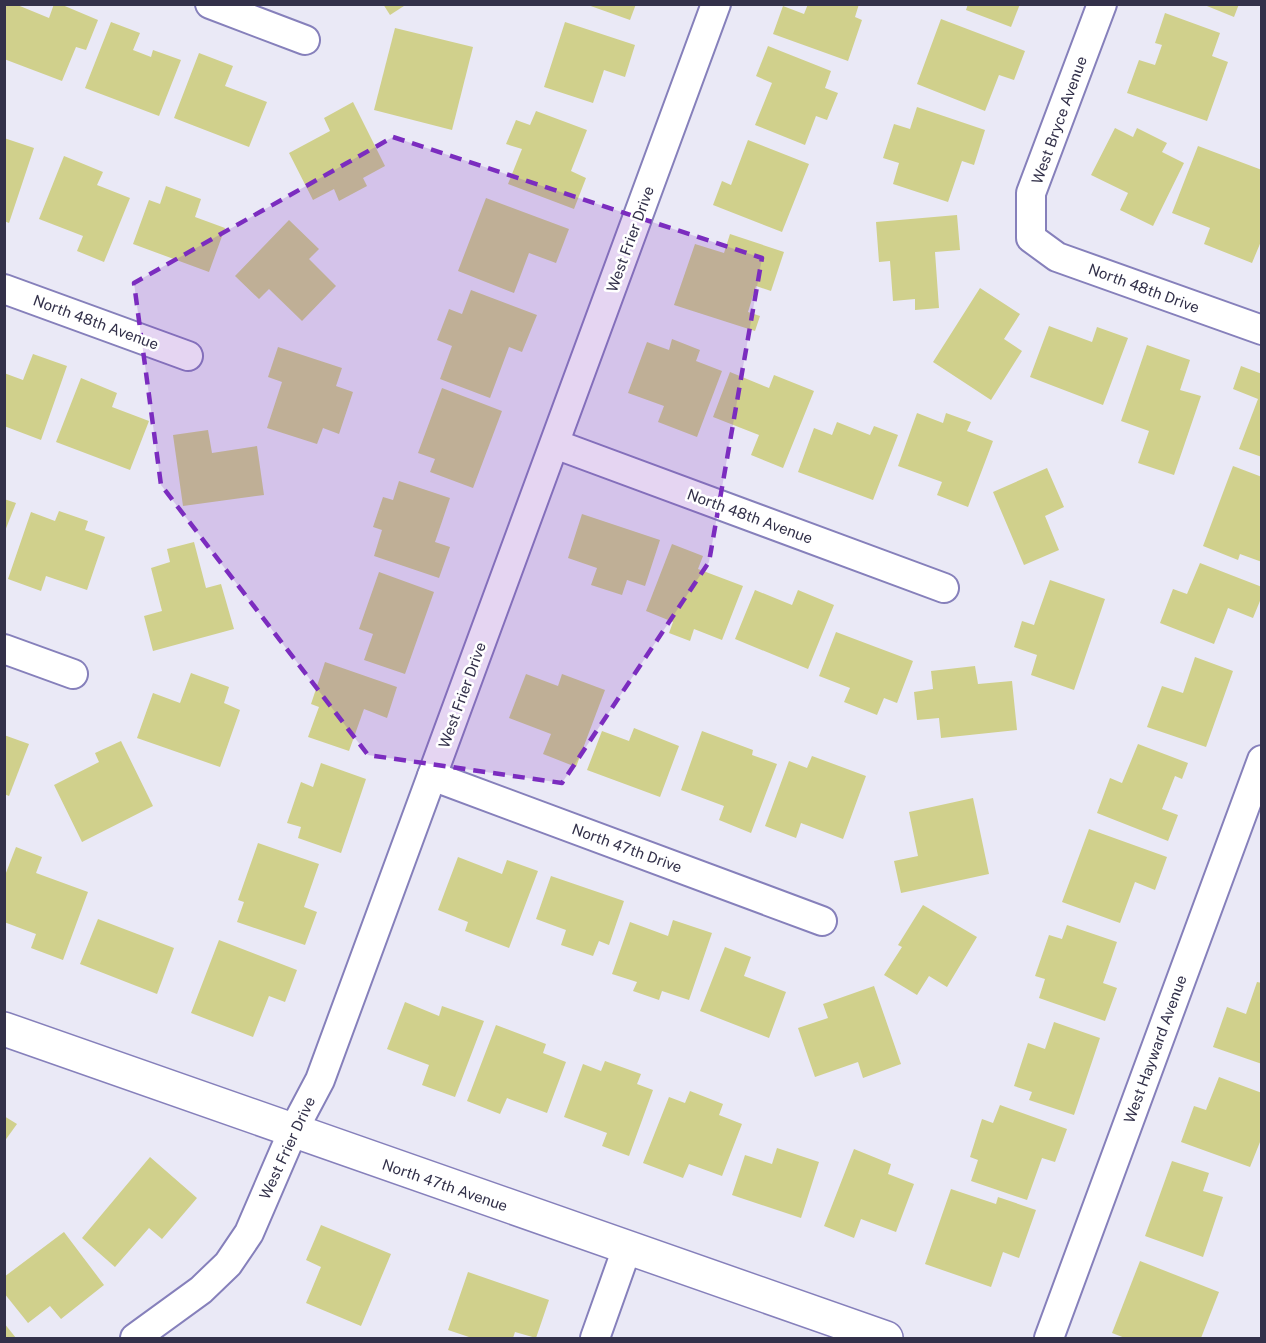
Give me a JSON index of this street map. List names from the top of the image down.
{
  "streets": {
    "street": [
      "West Bryce Avenue",
      "West Frier Drive",
      "North 48th Drive",
      "North 48th Avenue",
      "North 47th Drive",
      "West Hayward Avenue",
      "North 47th Avenue"
    ]
  },
  "crossings": [
    ["West Bryce Avenue", "North 48th Drive"],
    ["West Frier Drive", "North 48th Avenue"],
    ["West Frier Drive", "North 47th Drive"],
    ["West Frier Drive", "North 47th Avenue"]
  ]
}
